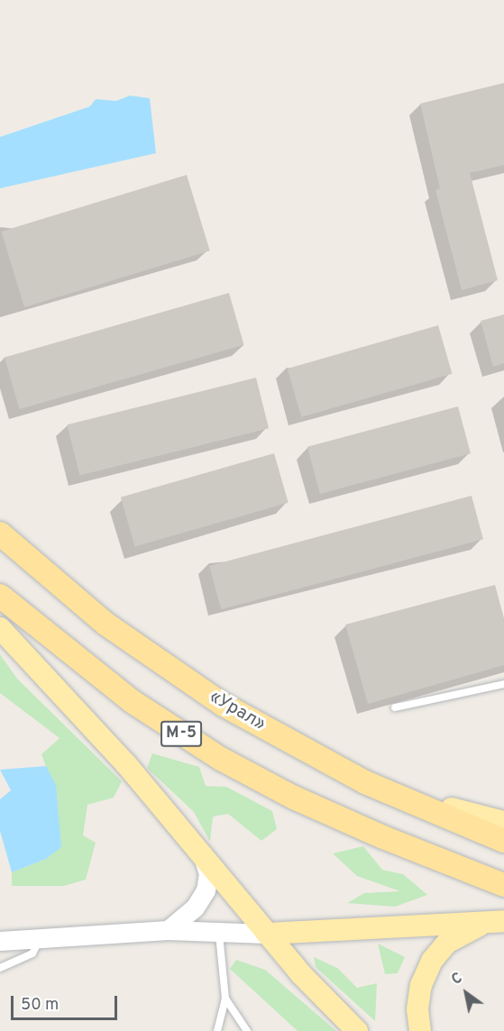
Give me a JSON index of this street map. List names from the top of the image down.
{
  "streets": {
    "highway": ["«Урал»", "М-5"]
  },
  "scale_bar": "50 m",
  "north": "top left"
}
